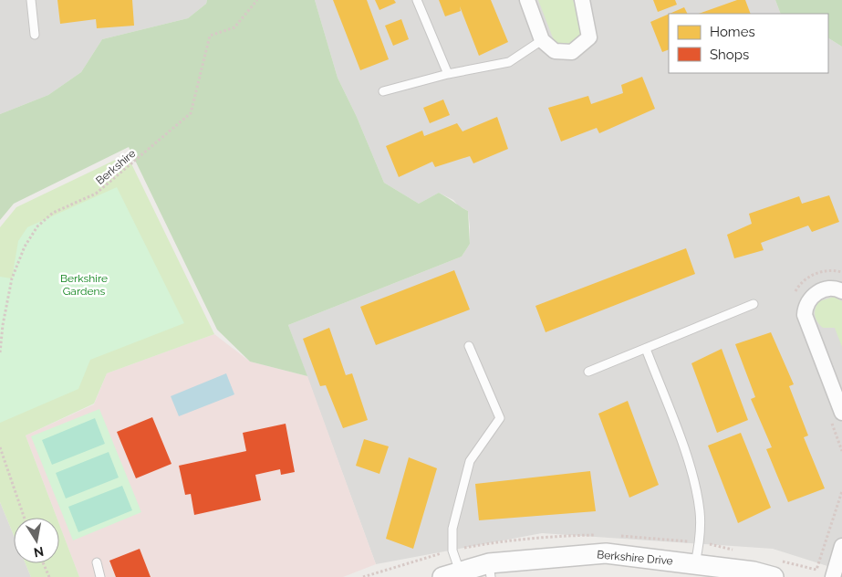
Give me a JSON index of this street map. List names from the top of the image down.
{
  "streets": {
    "street": ["Berkshire Drive"],
    "path": ["Berkshire"]
  },
  "parks": ["Berkshire Gardens"],
  "legend": ["Homes", "Shops"],
  "north": "bottom"
}
